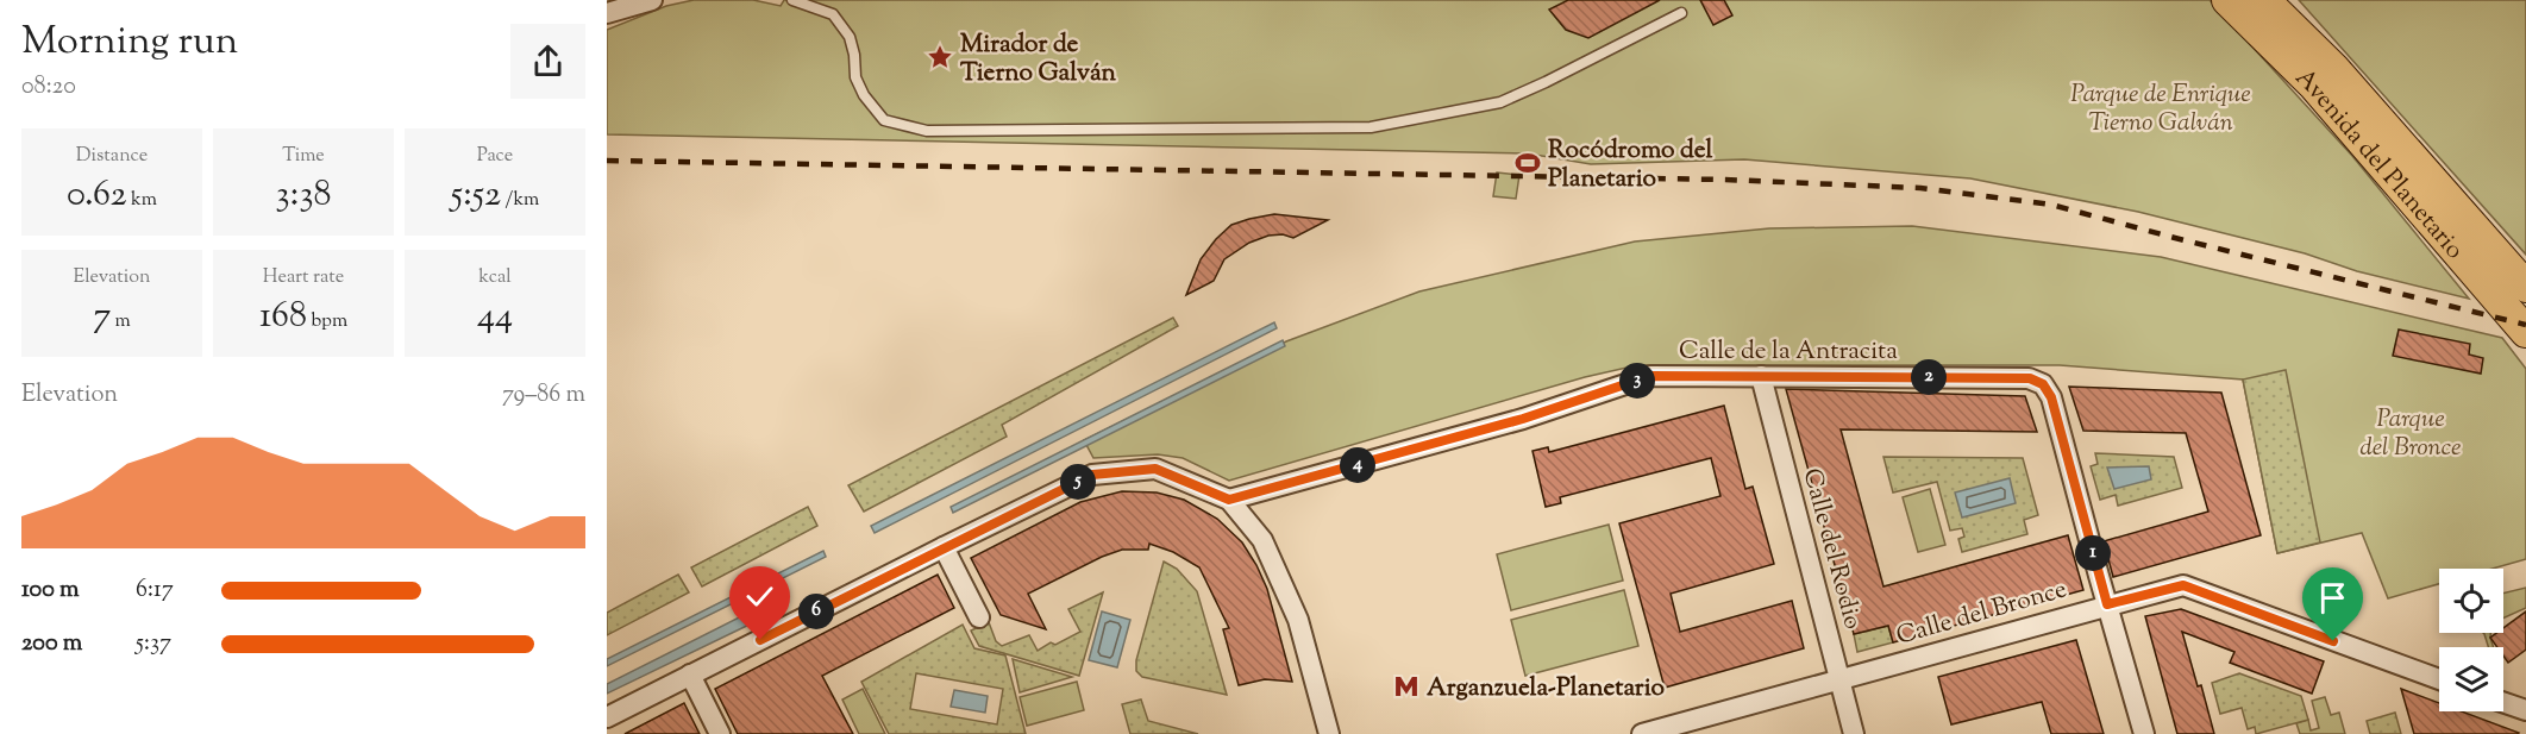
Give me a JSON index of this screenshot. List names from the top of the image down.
{
  "streets": {
    "main road": ["Avenida del Planetario"],
    "street": ["Calle de la Antracita", "Calle del Rodio", "Calle del Bronce"]
  },
  "crossings": [
    ["Calle de la Antracita", "Calle del Rodio"],
    ["Calle de la Antracita", "Calle del Bronce"],
    ["Calle del Rodio", "Calle del Bronce"]
  ],
  "parks": ["Parque de Enrique Tierno Galván", "Parque del Bronce"],
  "places": {
    "place": ["Mirador de Tierno Galván"],
    "sports": ["Rocódromo del Planetario"],
    "metro station": ["Arganzuela-Planetario"]
  },
  "page": {
    "heading": ["Morning run", "08:20"],
    "stats": [
      ["Distance", "0.62 km"],
      ["Time", "3:38"],
      ["Pace", "5:52 /km"],
      ["Elevation", "7 m"],
      ["Heart rate", "168 bpm"],
      ["kcal", "44"]
    ],
    "pins": [
      "2",
      "3",
      "4",
      "5",
      "1",
      "6"
    ],
    "chart": ["Elevation", "79–86 m"],
    "list": [
      {
        "name": "100 m",
        "note": "6:17"
      },
      {
        "name": "200 m",
        "note": "5:37"
      }
    ]
  }
}
